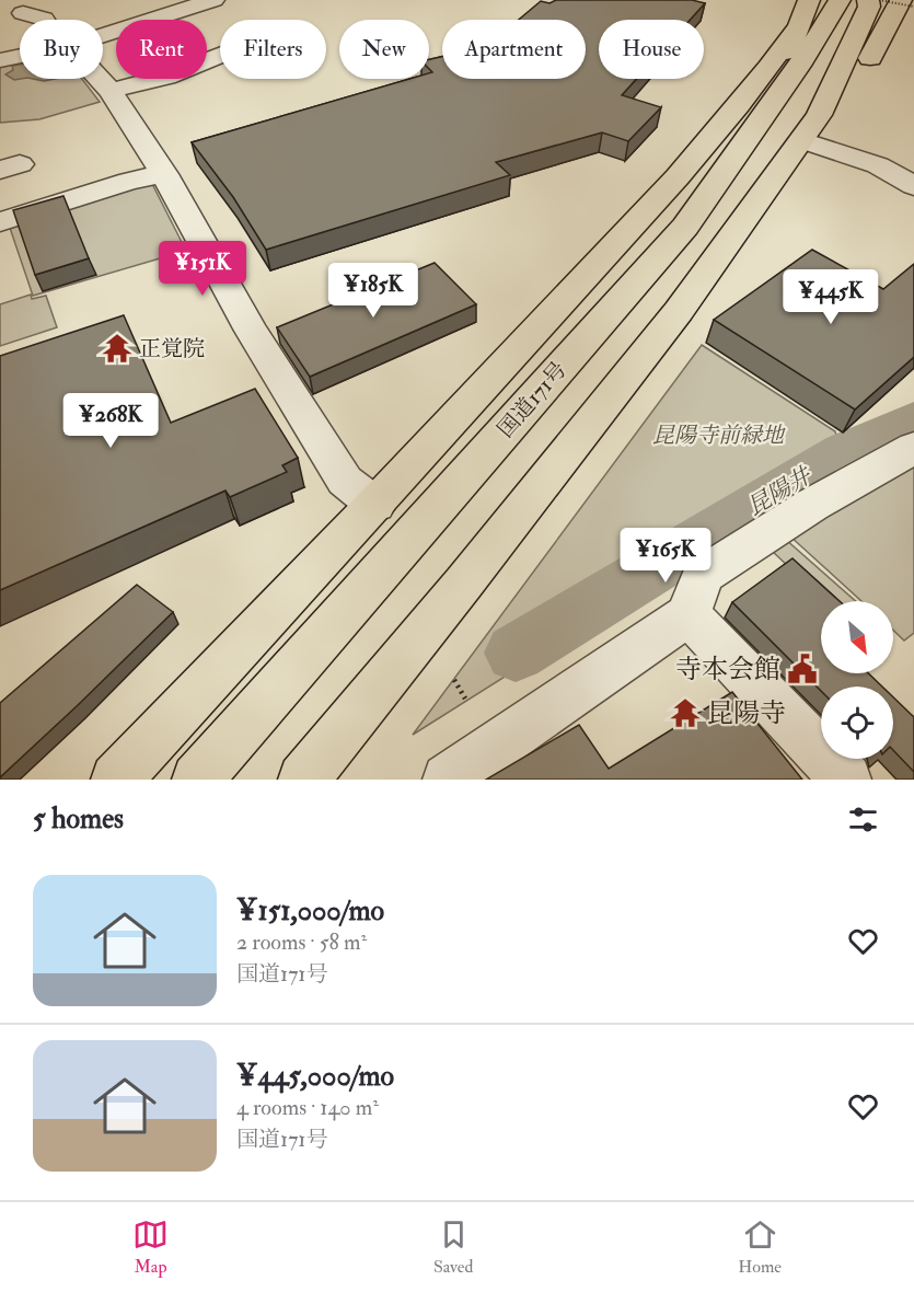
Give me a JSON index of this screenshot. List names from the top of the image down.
{
  "streets": {
    "highway": ["国道171号"]
  },
  "water": ["昆陽井"],
  "parks": ["昆陽寺前緑地"],
  "places": {
    "temple": ["正覚院", "昆陽寺"],
    "public building": ["寺本会館"]
  },
  "north": "bottom right",
  "page": {
    "chip": [
      "Buy",
      "Rent",
      "Filters",
      "New",
      "Apartment",
      "House"
    ],
    "price": [
      "¥151K",
      "¥185K",
      "¥445K",
      "¥268K",
      "¥165K"
    ],
    "heading": "5 homes",
    "list": [
      {
        "name": "¥151,000/mo",
        "note": "2 rooms · 58 m² · 国道171号"
      },
      {
        "name": "¥445,000/mo",
        "note": "4 rooms · 140 m² · 国道171号"
      }
    ],
    "tabs": ["Map", "Saved", "Home"]
  }
}
